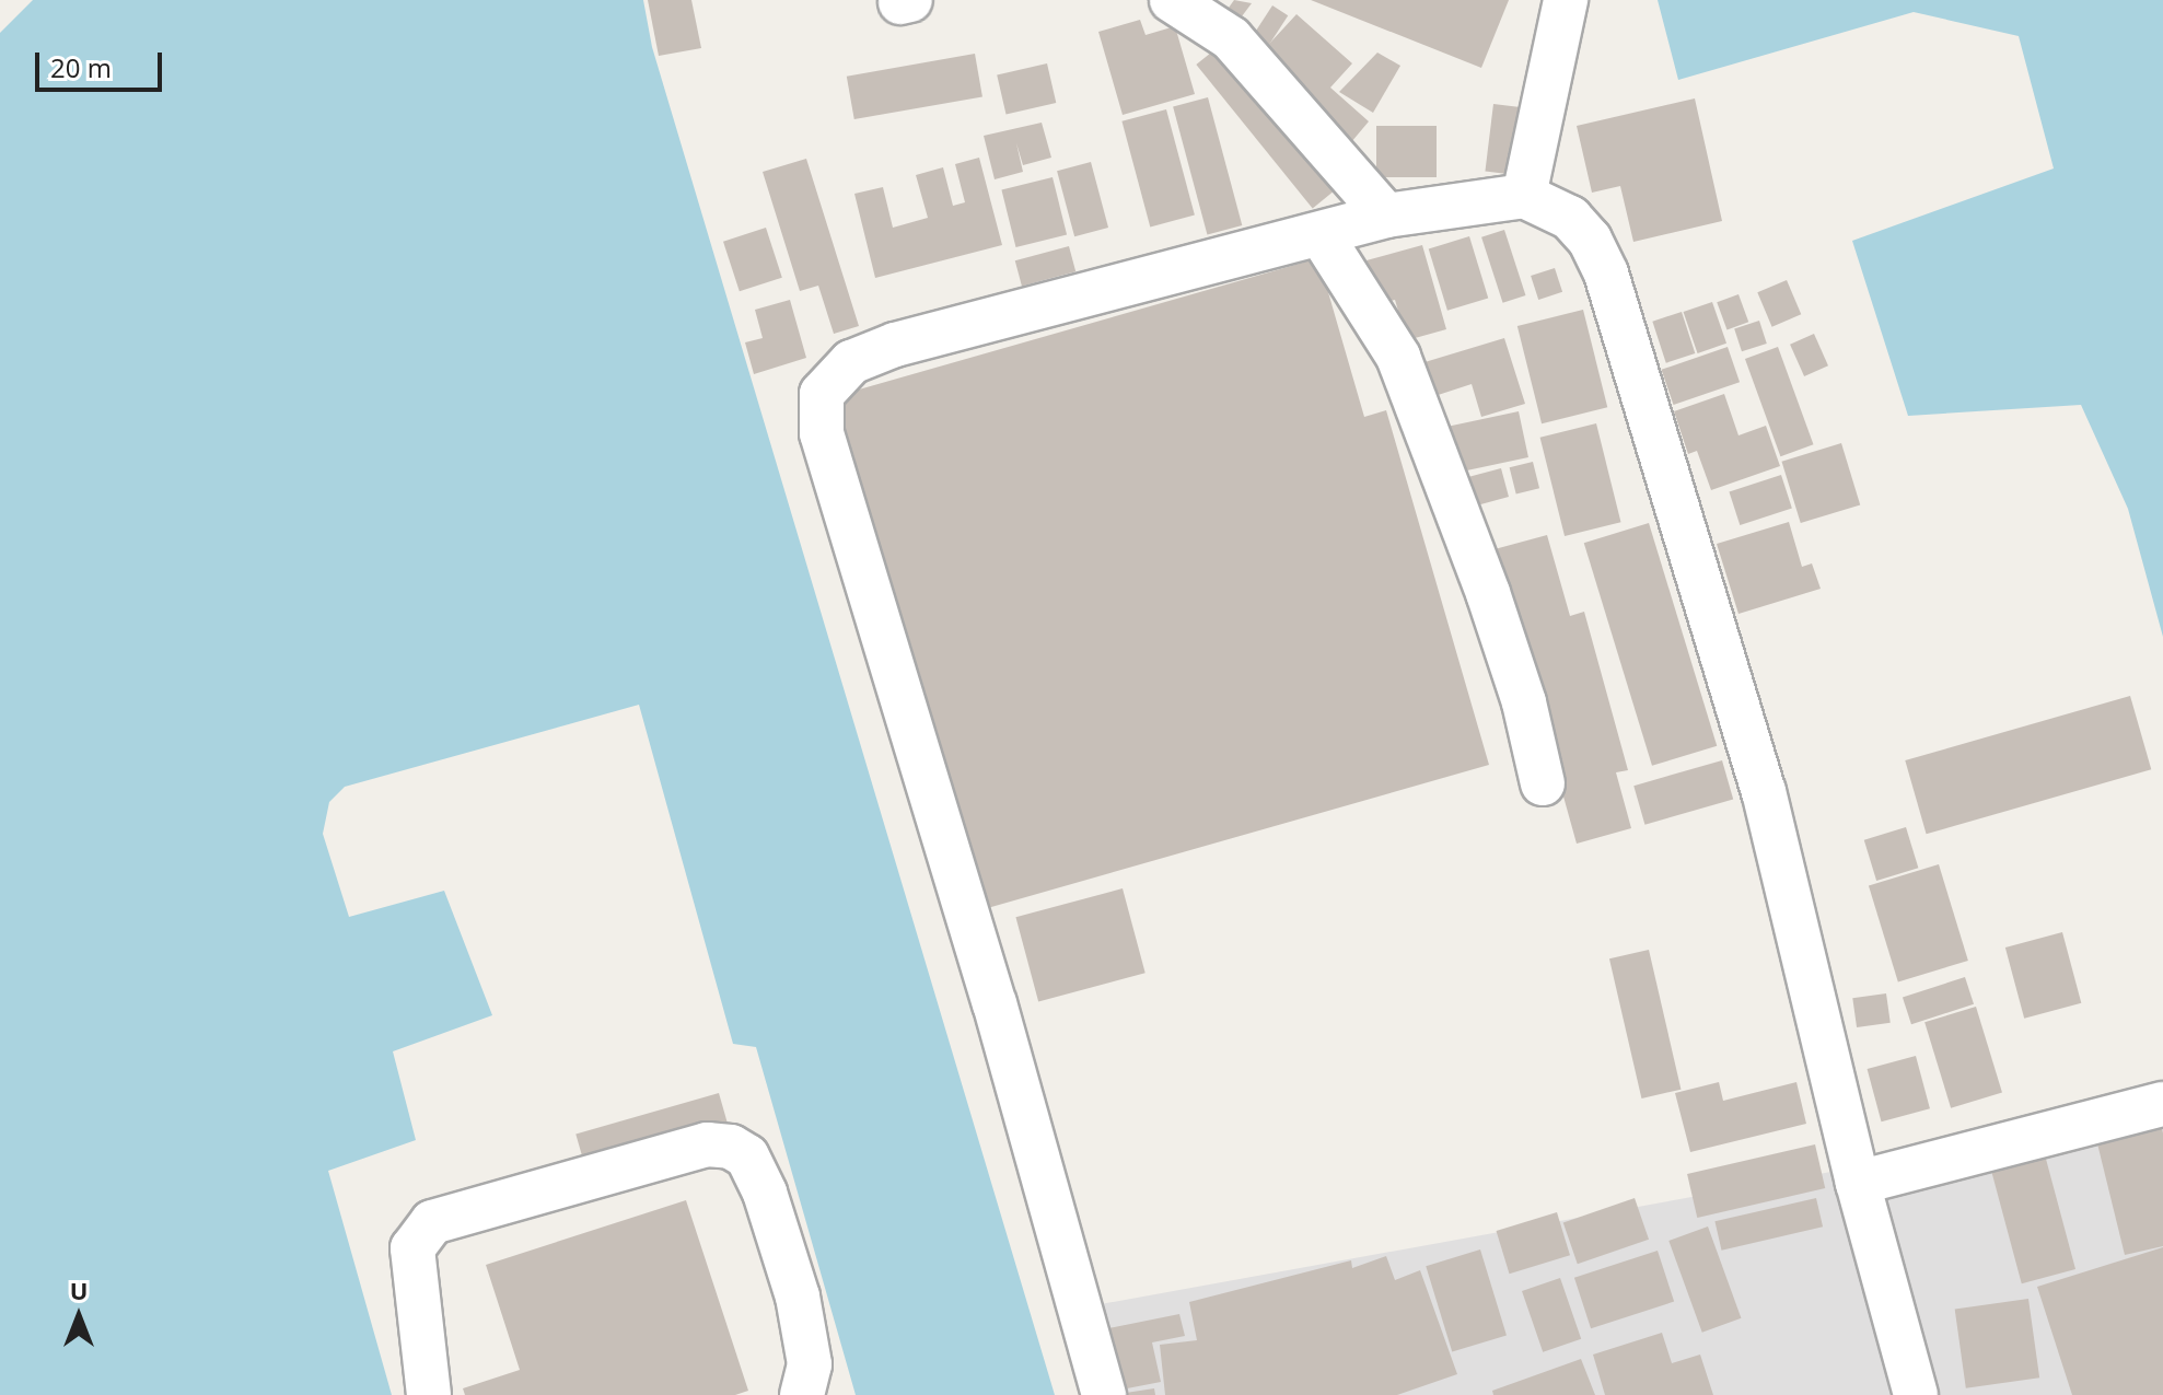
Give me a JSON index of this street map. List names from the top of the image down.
{
  "scale_bar": "20 m",
  "north": "top"
}
